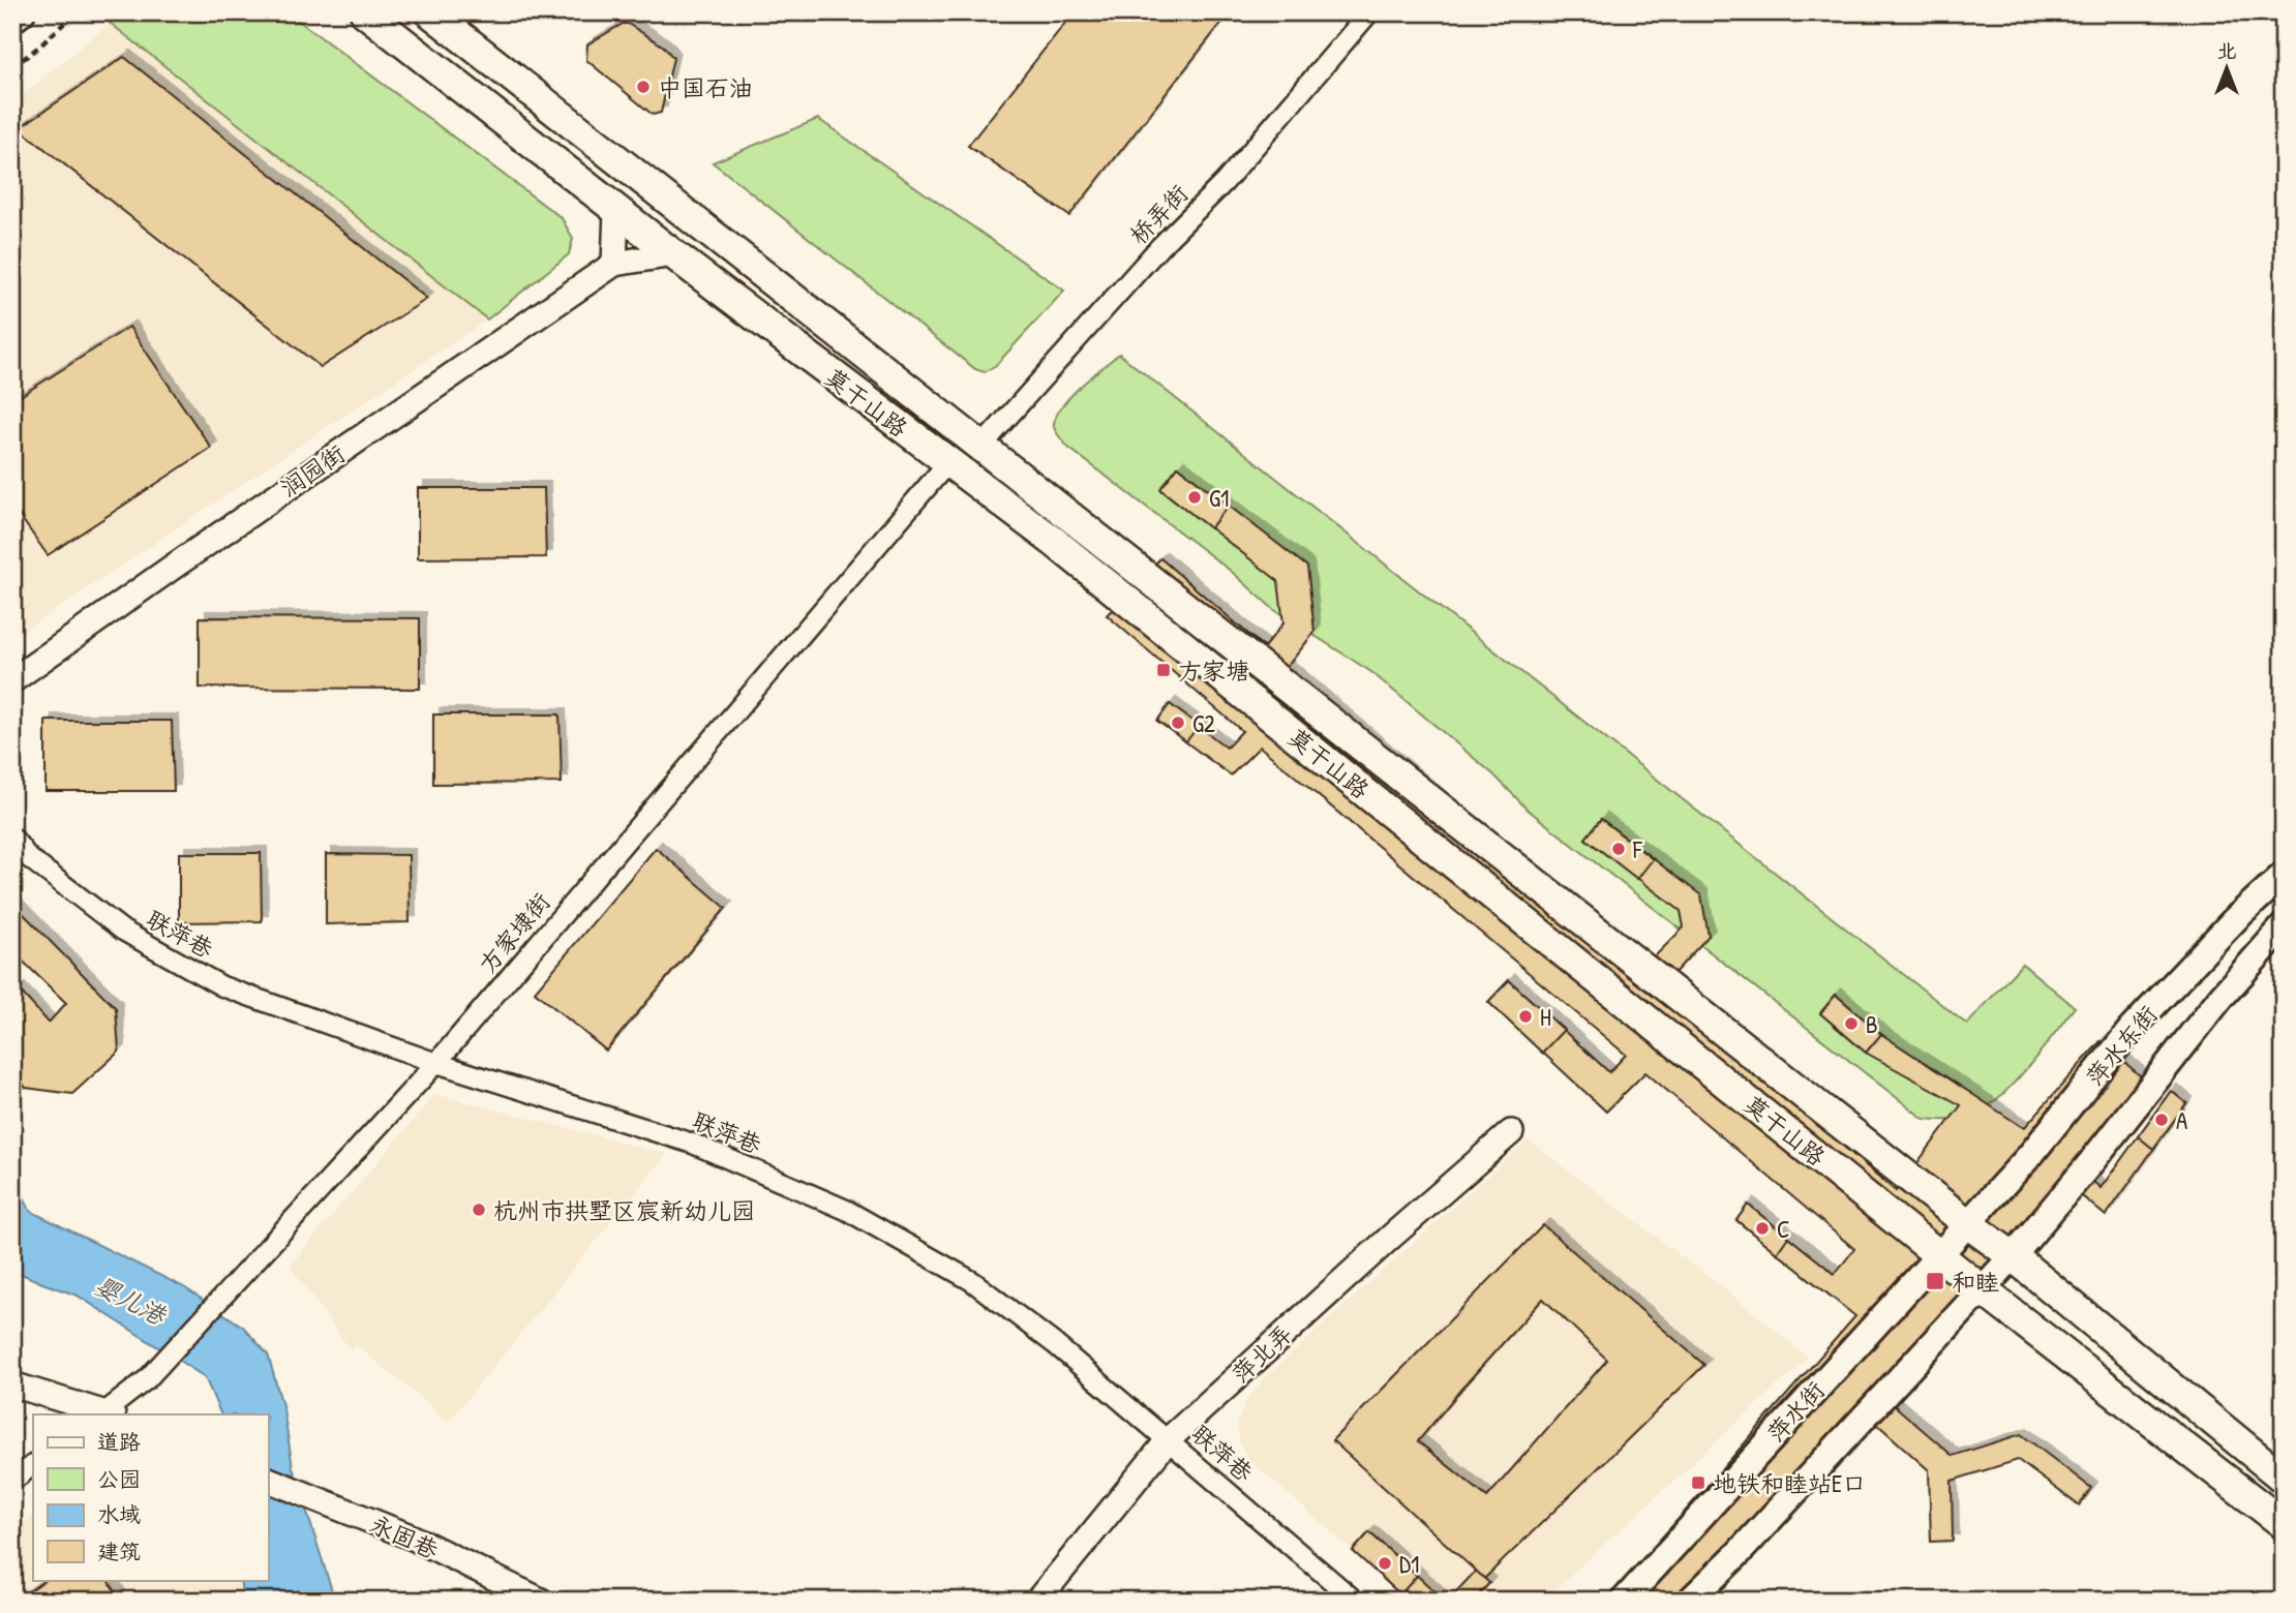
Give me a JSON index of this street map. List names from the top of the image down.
{
  "streets": {
    "main road": ["莫干山路", "萍水东街", "萍水街"],
    "street": [
      "桥弄街",
      "润园街",
      "方家埭街",
      "联萍巷",
      "萍北弄",
      "永固巷"
    ]
  },
  "crossings": [
    ["桥弄街", "莫干山路"],
    ["莫干山路", "润园街"],
    ["莫干山路", "方家埭街"],
    ["莫干山路", "萍水东街"],
    ["莫干山路", "萍水街"],
    ["方家埭街", "联萍巷"],
    ["联萍巷", "萍北弄"],
    ["萍水东街", "萍水街"]
  ],
  "water": ["婴儿港"],
  "places": {
    "other": [
      "中国石油",
      "G1",
      "G2",
      "F",
      "H",
      "B",
      "A",
      "杭州市拱墅区宸新幼儿园",
      "C",
      "D1"
    ],
    "transit": ["方家塘", "和睦", "地铁和睦站E口"]
  },
  "legend": [
    "道路",
    "公园",
    "水域",
    "建筑"
  ],
  "north": "top"
}
